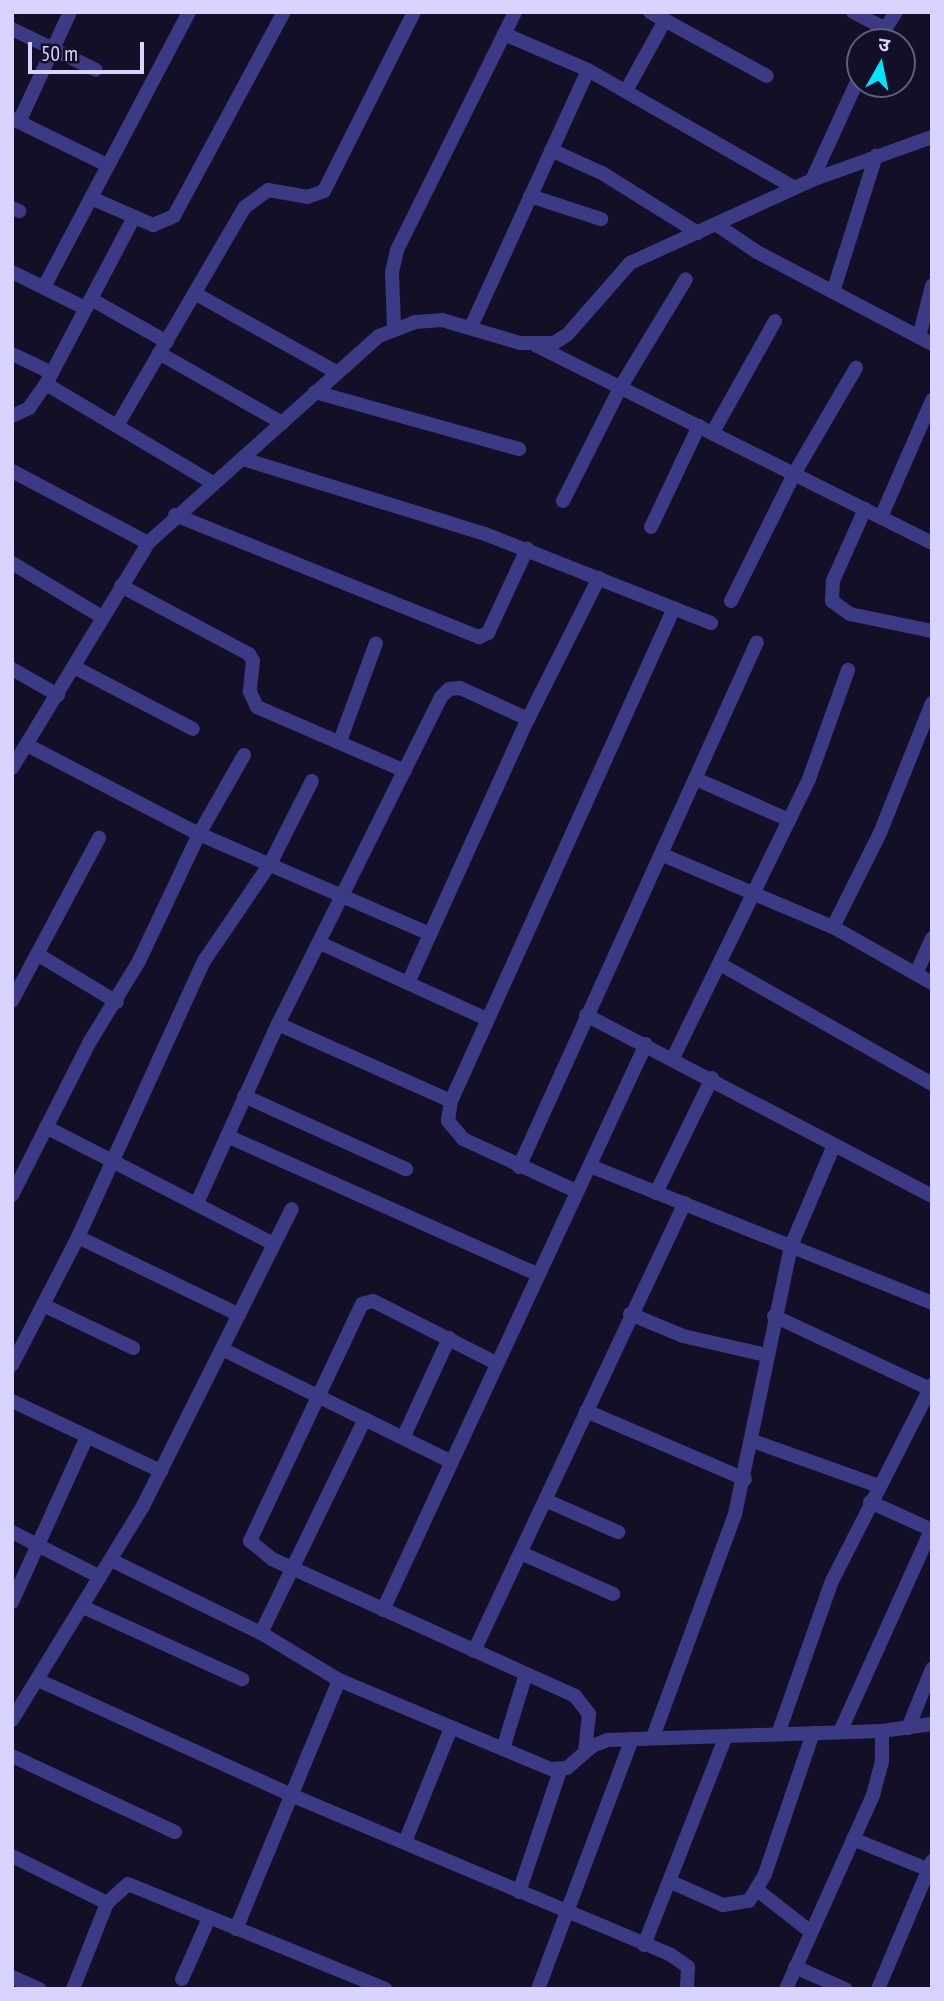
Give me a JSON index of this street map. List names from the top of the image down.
{
  "scale_bar": "50 m",
  "north": "top"
}
